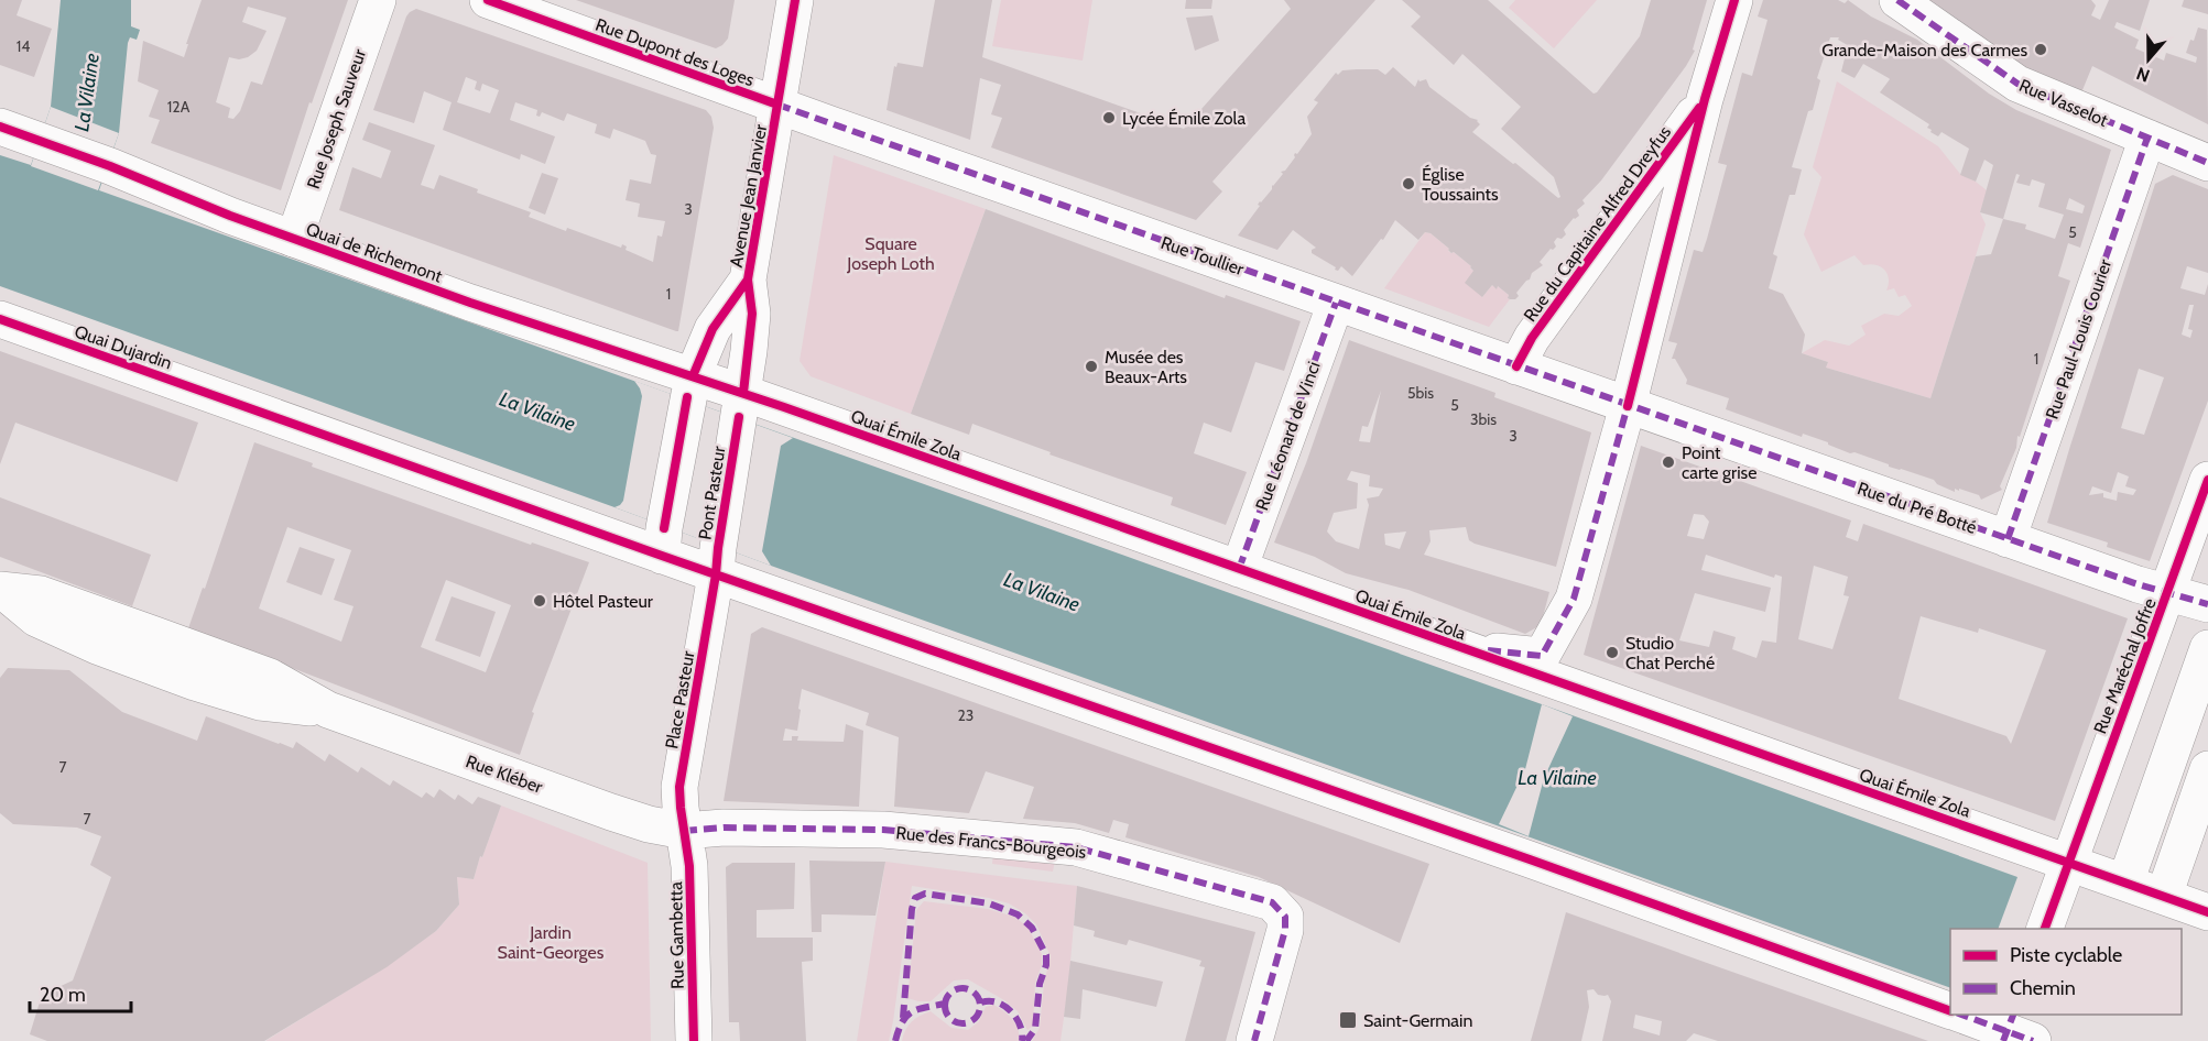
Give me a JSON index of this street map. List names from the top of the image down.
{
  "streets": {
    "street": [
      "Rue Dupont des Loges",
      "Rue Vasselot",
      "Rue Joseph Sauveur",
      "Avenue Jean Janvier",
      "Rue du Capitaine Alfred Dreyfus",
      "Quai de Richemont",
      "Rue Toullier",
      "Rue Paul-Louis Courier",
      "Quai Dujardin",
      "Quai Émile Zola",
      "Rue Léonard de Vinci",
      "Pont Pasteur",
      "Rue du Pré Botté",
      "Rue Maréchal Joffre",
      "Place Pasteur",
      "Rue Kléber",
      "Rue des Francs-Bourgeois",
      "Rue Gambetta"
    ]
  },
  "crossings": [
    ["Rue Dupont des Loges", "Avenue Jean Janvier"],
    ["Rue Dupont des Loges", "Rue Toullier"],
    ["Rue Vasselot", "Rue Paul-Louis Courier"],
    ["Rue Joseph Sauveur", "Quai de Richemont"],
    ["Avenue Jean Janvier", "Quai de Richemont"],
    ["Avenue Jean Janvier", "Rue Toullier"],
    ["Avenue Jean Janvier", "Quai Émile Zola"],
    ["Avenue Jean Janvier", "Pont Pasteur"],
    ["Rue du Capitaine Alfred Dreyfus", "Rue Toullier"],
    ["Rue du Capitaine Alfred Dreyfus", "Quai Émile Zola"],
    ["Rue du Capitaine Alfred Dreyfus", "Rue du Pré Botté"],
    ["Quai de Richemont", "Quai Émile Zola"],
    ["Quai de Richemont", "Pont Pasteur"],
    ["Rue Toullier", "Rue Léonard de Vinci"],
    ["Rue Toullier", "Rue du Pré Botté"],
    ["Rue Paul-Louis Courier", "Rue du Pré Botté"],
    ["Quai Dujardin", "Pont Pasteur"],
    ["Quai Dujardin", "Place Pasteur"],
    ["Quai Émile Zola", "Rue Léonard de Vinci"],
    ["Quai Émile Zola", "Pont Pasteur"],
    ["Quai Émile Zola", "Rue Maréchal Joffre"],
    ["Pont Pasteur", "Place Pasteur"],
    ["Rue du Pré Botté", "Rue Maréchal Joffre"],
    ["Place Pasteur", "Rue Kléber"],
    ["Place Pasteur", "Rue des Francs-Bourgeois"],
    ["Place Pasteur", "Rue Gambetta"],
    ["Rue Kléber", "Rue des Francs-Bourgeois"],
    ["Rue Kléber", "Rue Gambetta"],
    ["Rue des Francs-Bourgeois", "Rue Gambetta"]
  ],
  "water": ["La Vilaine"],
  "parks": ["Square Joseph Loth", "Jardin Saint-Georges"],
  "places": {
    "other": [
      "Grande-Maison des Carmes",
      "Lycée Émile Zola",
      "Église Toussaints",
      "Musée des Beaux-Arts",
      "Point carte grise",
      "Hôtel Pasteur",
      "Studio Chat Perché"
    ],
    "transit": ["Saint-Germain"]
  },
  "house_numbers": [
    "14",
    "12A",
    "3",
    "5",
    "1",
    "1",
    "5bis",
    "5",
    "3bis",
    "3",
    "23",
    "7",
    "7"
  ],
  "legend": ["Piste cyclable", "Chemin"],
  "scale_bar": "20 m",
  "north": "bottom"
}
